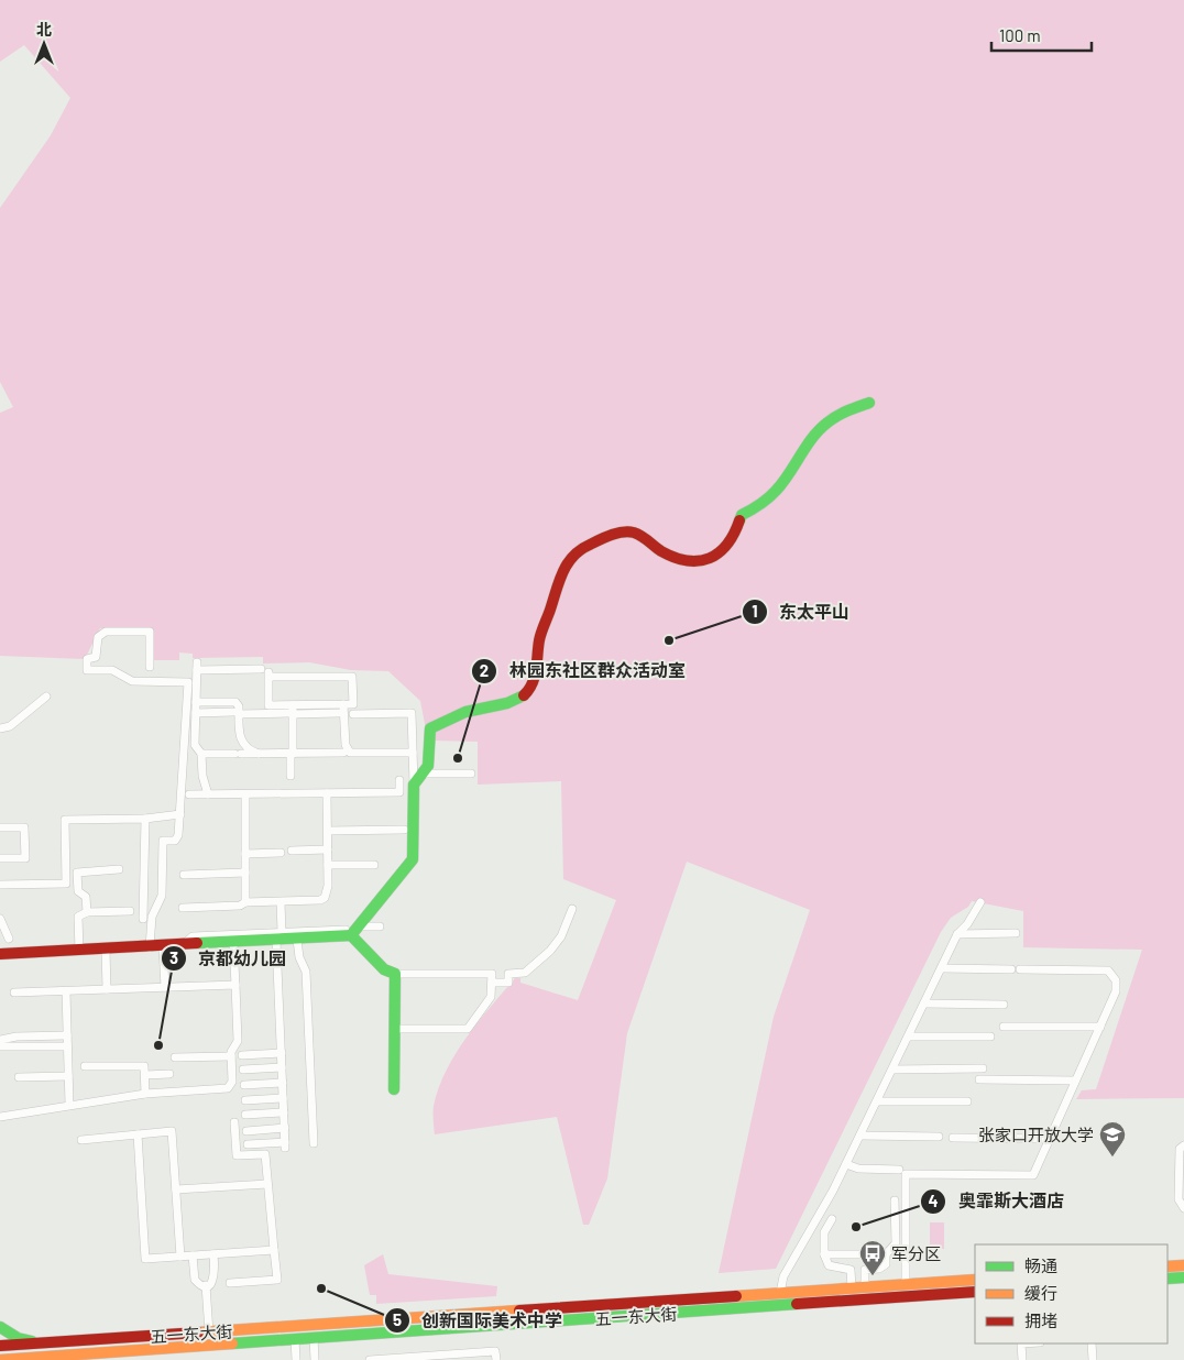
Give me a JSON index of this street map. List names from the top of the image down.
{
  "streets": {
    "main road": ["五一东大街"]
  },
  "places": {
    "other": [
      "东太平山",
      "林园东社区群众活动室",
      "京都幼儿园",
      "奥霏斯大酒店",
      "创新国际美术中学"
    ],
    "school or university": ["张家口开放大学"],
    "bus stop": ["军分区"]
  },
  "legend": ["畅通", "缓行", "拥堵"],
  "scale_bar": "100 m",
  "north": "top"
}
